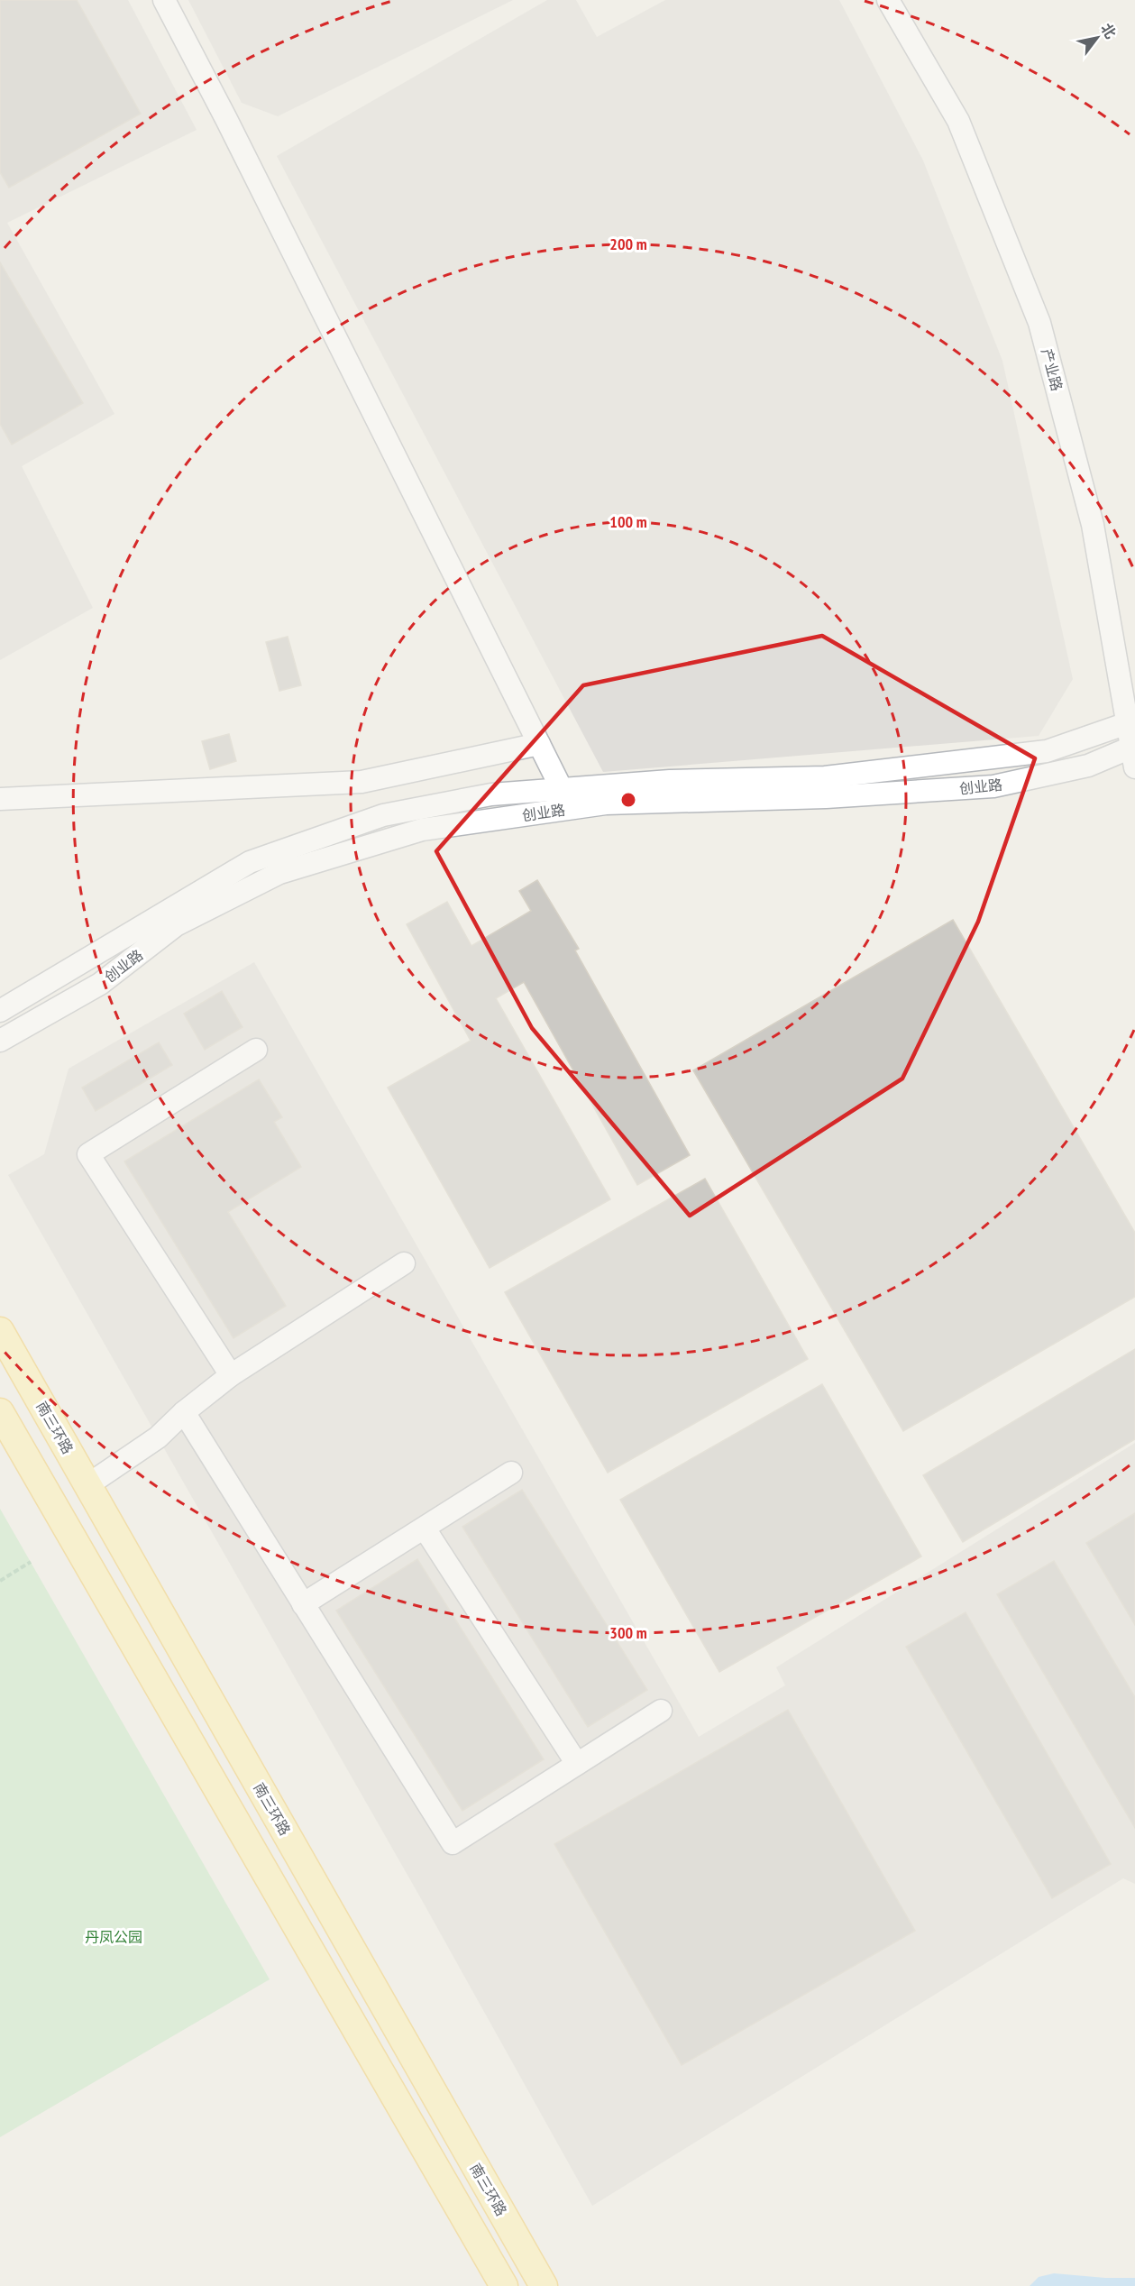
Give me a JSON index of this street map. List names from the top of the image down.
{
  "streets": {
    "main road": ["南三环路"],
    "street": ["产业路", "创业路"]
  },
  "crossings": [
    ["产业路", "创业路"]
  ],
  "parks": ["丹凤公园"],
  "north": "top right",
  "rings": ["200 m", "100 m", "300 m"]
}
